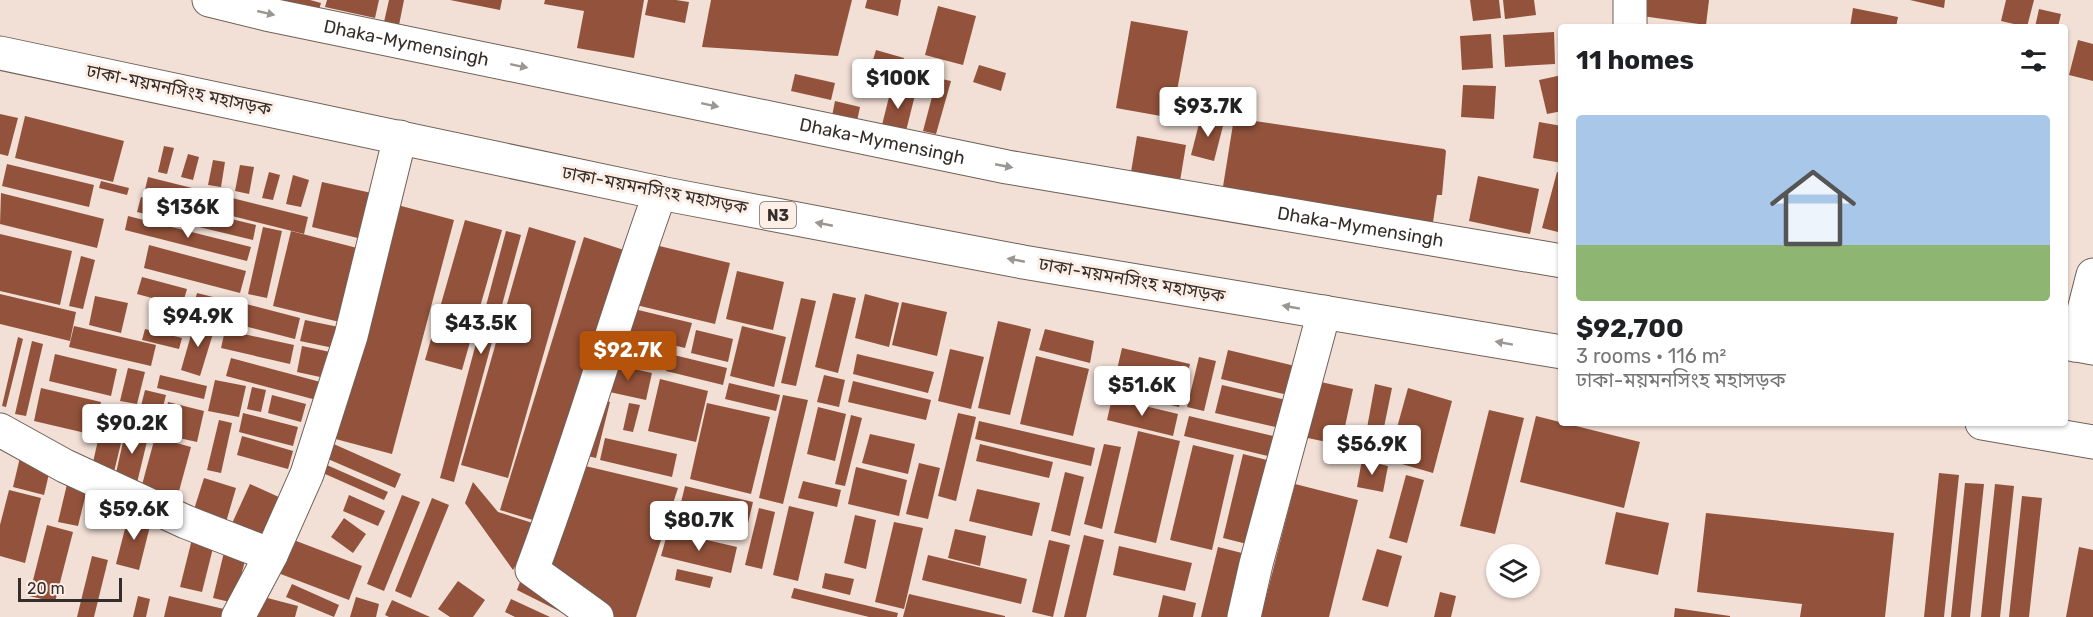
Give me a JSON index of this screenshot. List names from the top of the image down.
{
  "streets": {
    "main road": ["Dhaka-Mymensingh", "ঢাকা-ময়মনসিংহ মহাসড়ক", "N3"]
  },
  "one_way": ["Dhaka-Mymensingh", "ঢাকা-ময়মনসিংহ মহাসড়ক"],
  "scale_bar": "20 m",
  "page": {
    "heading": "11 homes",
    "price": [
      "$100K",
      "$93.7K",
      "$136K",
      "$94.9K",
      "$43.5K",
      "$92.7K",
      "$51.6K",
      "$90.2K",
      "$56.9K",
      "$59.6K",
      "$80.7K"
    ],
    "list": [
      {
        "name": "$92,700",
        "note": "3 rooms · 116 m² · ঢাকা-ময়মনসিংহ মহাসড়ক"
      }
    ],
    "scale": "20 m"
  }
}
